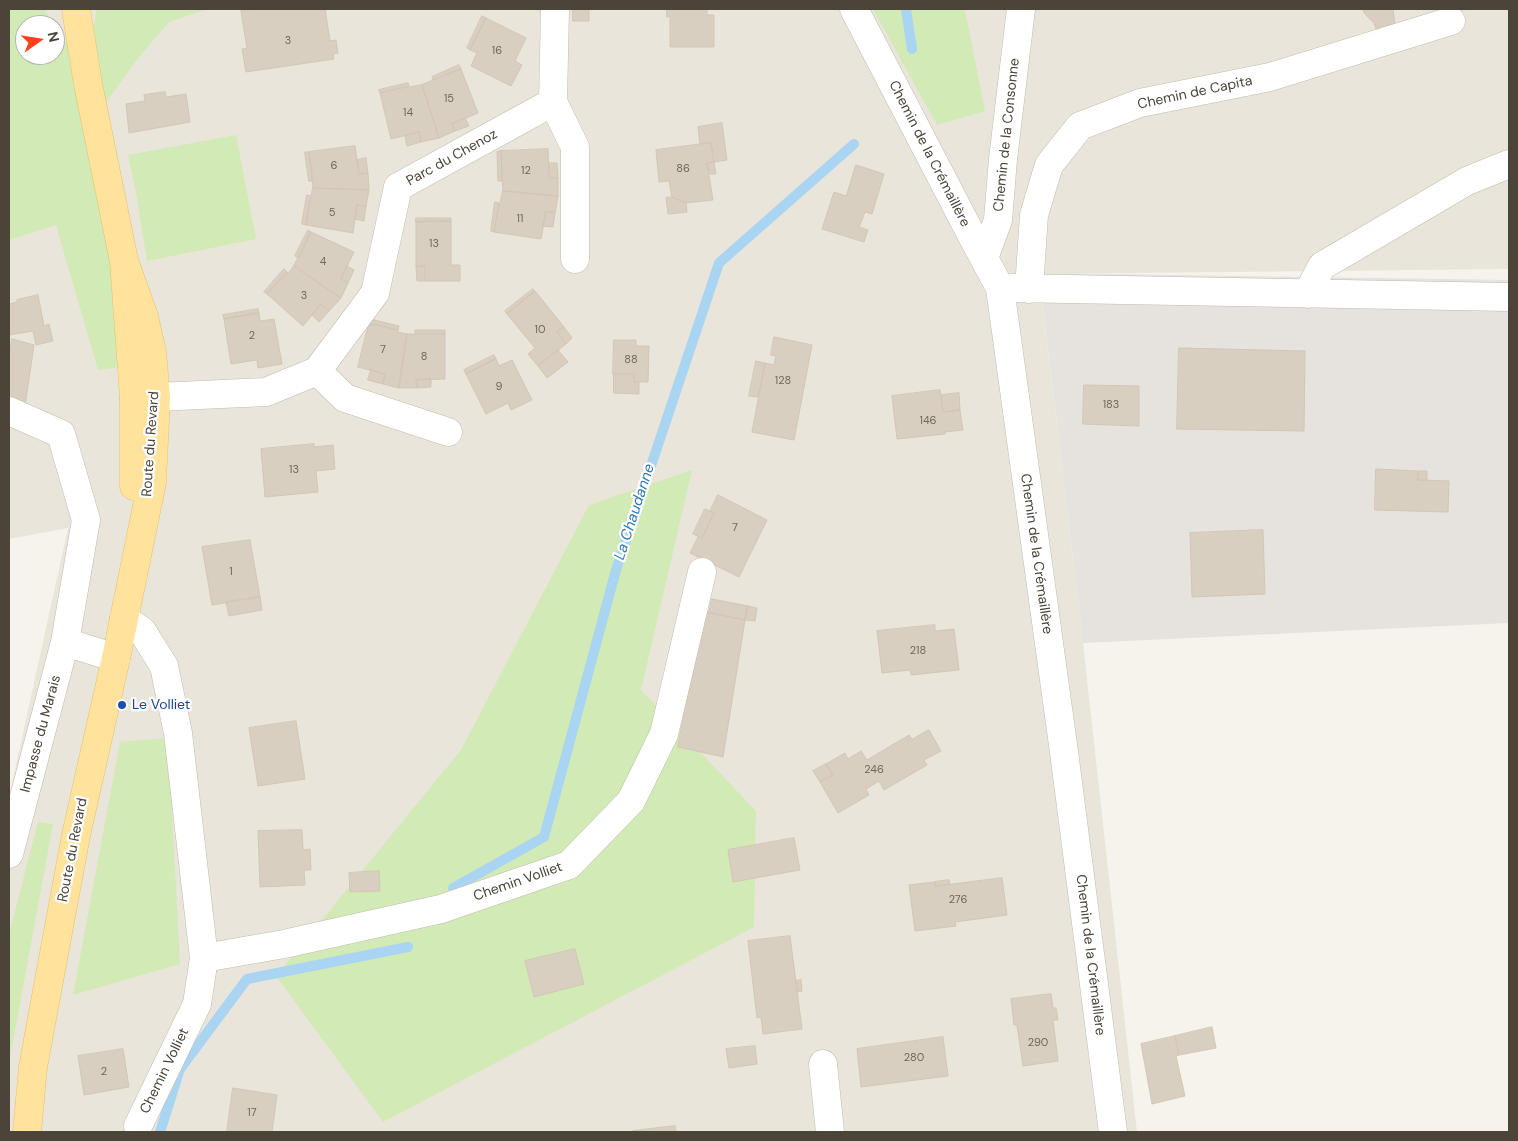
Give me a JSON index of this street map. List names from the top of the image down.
{
  "streets": {
    "main road": ["Route du Revard"],
    "street": [
      "Chemin de Capita",
      "Chemin de la Consonne",
      "Chemin de la Crémaillère",
      "Parc du Chenoz",
      "Impasse du Marais",
      "Chemin Volliet"
    ]
  },
  "crossings": [
    ["Chemin de la Consonne", "Chemin de la Crémaillère"],
    ["Route du Revard", "Chemin Volliet"]
  ],
  "water": ["La Chaudanne"],
  "places": ["Le Volliet"],
  "house_numbers": [
    "3",
    "16",
    "15",
    "14",
    "6",
    "86",
    "12",
    "5",
    "11",
    "13",
    "4",
    "3",
    "10",
    "2",
    "7",
    "8",
    "88",
    "128",
    "9",
    "183",
    "146",
    "13",
    "7",
    "1",
    "218",
    "246",
    "276",
    "290",
    "280",
    "2",
    "17"
  ],
  "north": "right"
}
